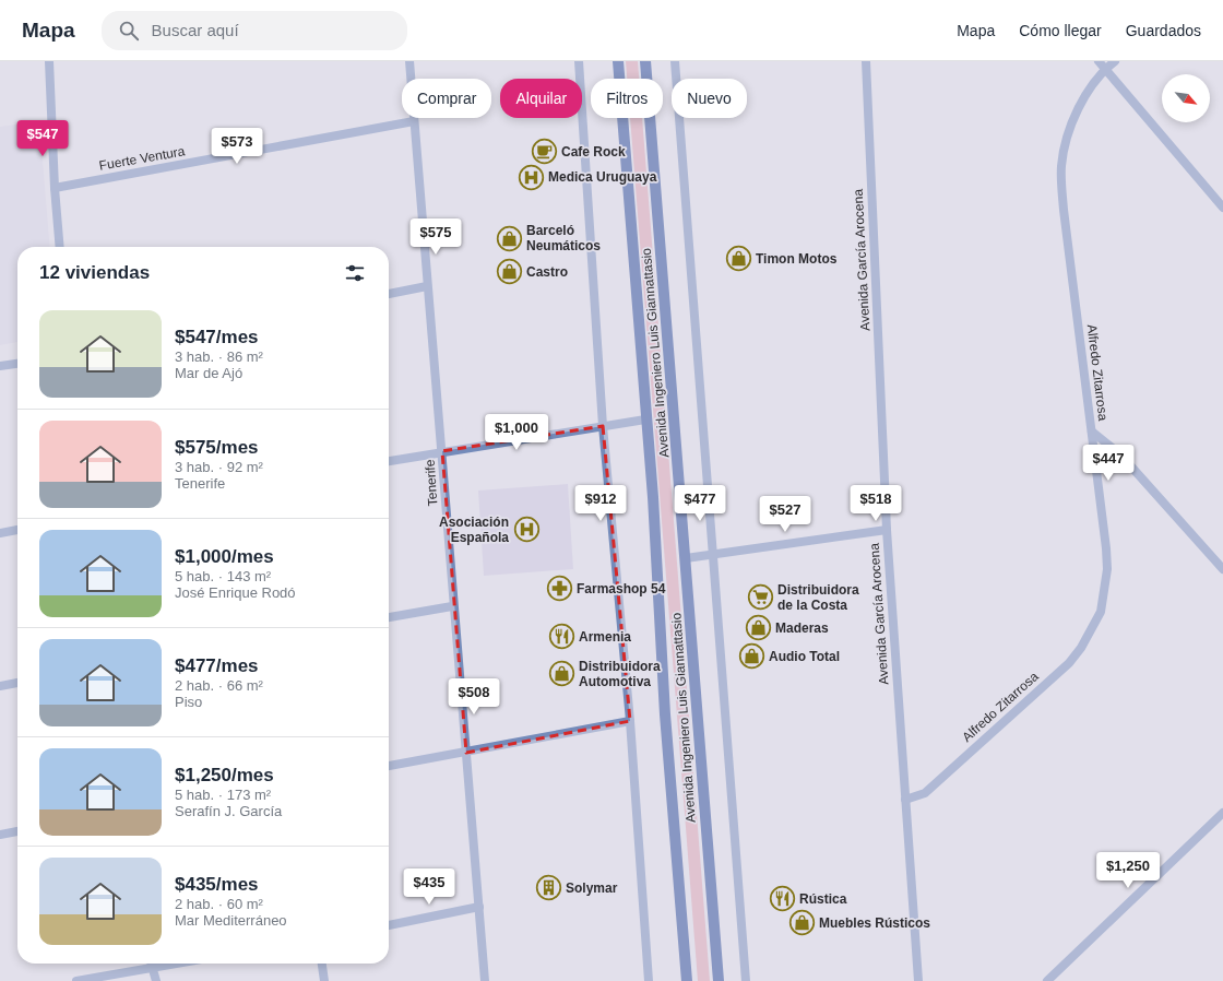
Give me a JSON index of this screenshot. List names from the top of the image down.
{
  "streets": {
    "main road": ["Avenida Ingeniero Luis Giannattasio"],
    "street": [
      "Fuerte Ventura",
      "Avenida García Arocena",
      "Alfredo Zitarrosa",
      "Tenerife"
    ]
  },
  "crossings": [
    ["Fuerte Ventura", "Tenerife"],
    ["Avenida García Arocena", "Alfredo Zitarrosa"]
  ],
  "places": {
    "cafe": ["Cafe Rock"],
    "hospital": ["Medica Uruguaya", "Asociación Española"],
    "shop": [
      "Barceló Neumáticos",
      "Timon Motos",
      "Castro",
      "Maderas",
      "Audio Total",
      "Distribuidora Automotiva",
      "Muebles Rústicos"
    ],
    "pharmacy": ["Farmashop 54"],
    "supermarket": ["Distribuidora de la Costa"],
    "restaurant": ["Armenia", "Rústica"],
    "building": ["Solymar"]
  },
  "north": "bottom right",
  "page": {
    "header": "Mapa",
    "search": "Buscar aquí",
    "nav": ["Mapa", "Cómo llegar", "Guardados"],
    "chip": [
      "Comprar",
      "Alquilar",
      "Filtros",
      "Nuevo"
    ],
    "price": [
      "$547",
      "$573",
      "$575",
      "$1,000",
      "$447",
      "$912",
      "$477",
      "$518",
      "$527",
      "$508",
      "$1,250",
      "$435"
    ],
    "heading": "12 viviendas",
    "list": [
      {
        "name": "$547/mes",
        "note": "3 hab. · 86 m² · Mar de Ajó"
      },
      {
        "name": "$575/mes",
        "note": "3 hab. · 92 m² · Tenerife"
      },
      {
        "name": "$1,000/mes",
        "note": "5 hab. · 143 m² · José Enrique Rodó"
      },
      {
        "name": "$477/mes",
        "note": "2 hab. · 66 m² · Piso"
      },
      {
        "name": "$1,250/mes",
        "note": "5 hab. · 173 m² · Serafín J. García"
      },
      {
        "name": "$435/mes",
        "note": "2 hab. · 60 m² · Mar Mediterráneo"
      }
    ]
  }
}
